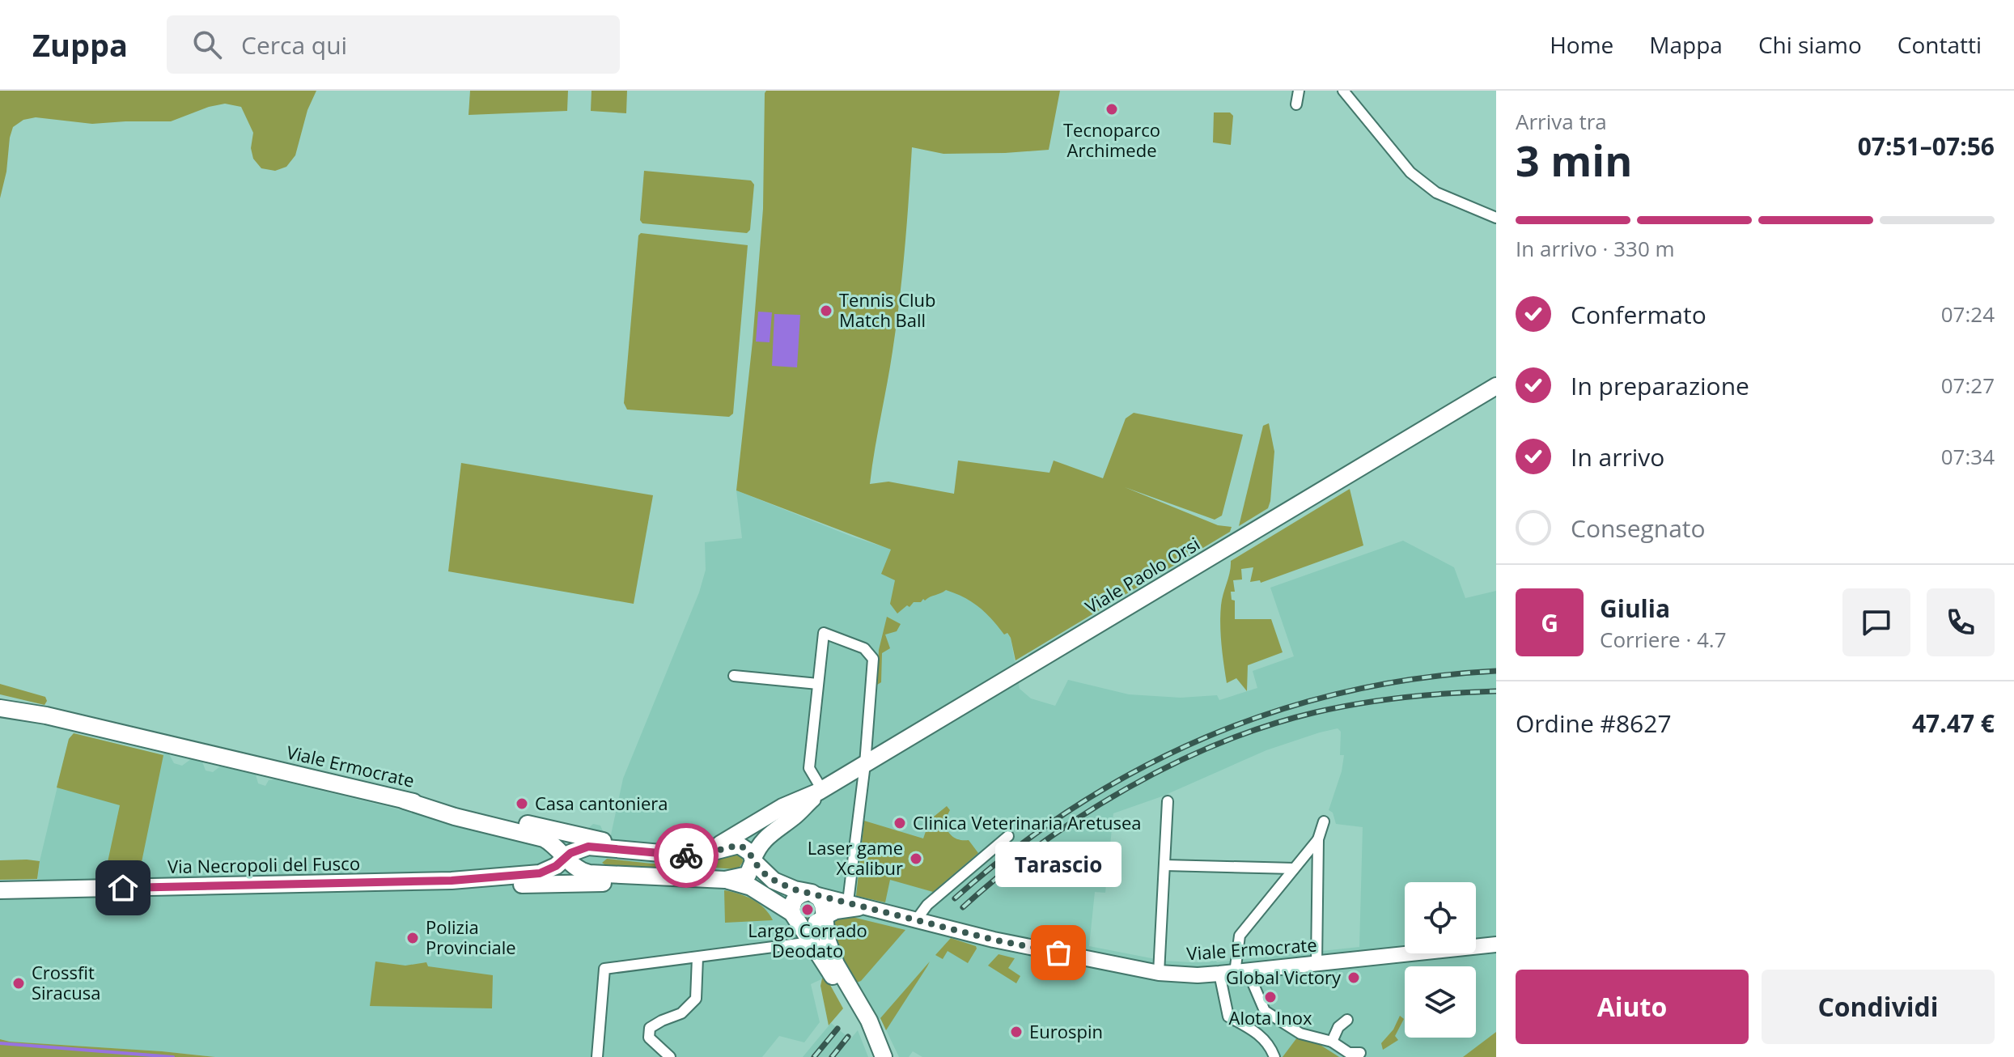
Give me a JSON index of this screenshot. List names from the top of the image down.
{
  "streets": {
    "main road": ["Viale Paolo Orsi", "Viale Ermocrate", "Via Necropoli del Fusco"]
  },
  "places": [
    "Tecnoparco Archimede",
    "Tennis Club Match Ball",
    "Casa cantoniera",
    "Clinica Veterinaria Aretusea",
    "Laser game Xcalibur",
    "Largo Corrado Deodato",
    "Polizia Provinciale",
    "Tarascio",
    "Global Victory",
    "Crossfit Siracusa",
    "Alota Inox",
    "Eurospin"
  ],
  "page": {
    "header": "Zuppa",
    "search": "Cerca qui",
    "nav": [
      "Home",
      "Mappa",
      "Chi siamo",
      "Contatti"
    ],
    "heading": ["3 min", "Arriva tra", "07:51–07:56"],
    "panel": [
      "Giulia",
      "Corriere · 4.7",
      "Ordine #8627",
      "47.47 €"
    ],
    "bar": "In arrivo · 330 m",
    "list": [
      ["Confermato", "07:24"],
      ["In preparazione", "07:27"],
      ["In arrivo", "07:34"],
      "Consegnato"
    ],
    "round": "G",
    "bubble": "Tarascio",
    "buttons": ["Aiuto", "Condividi"]
  }
}
